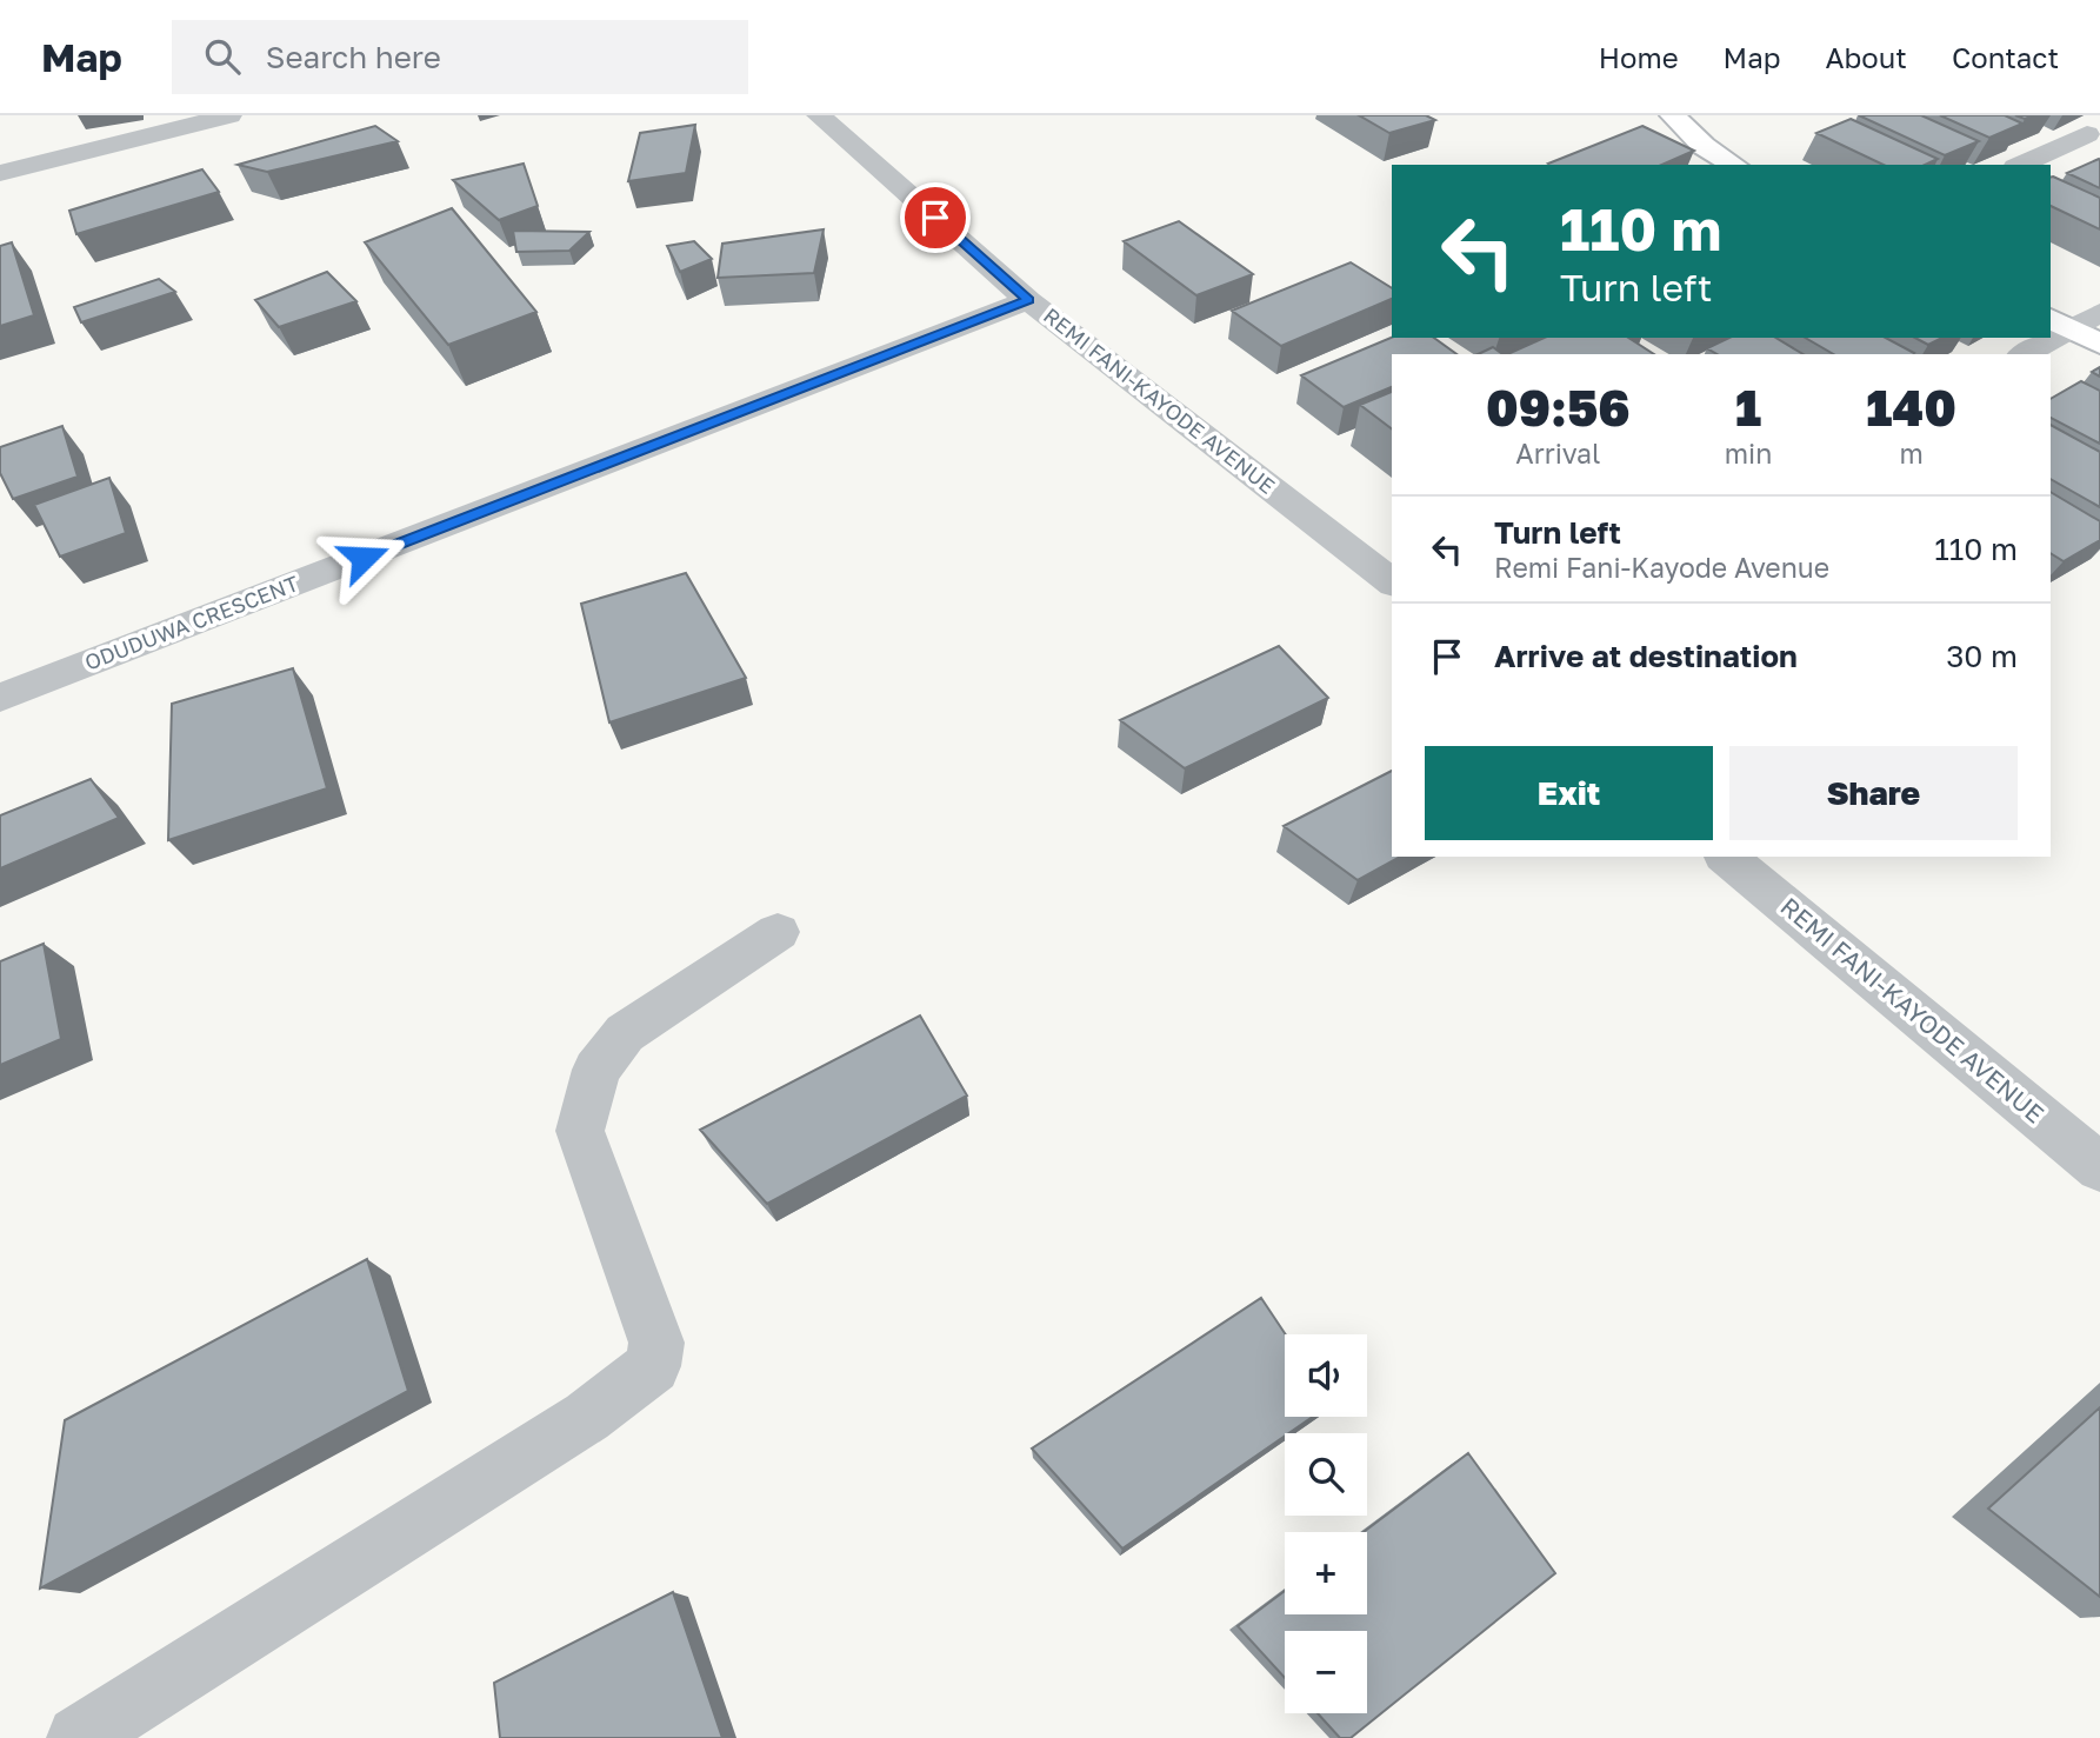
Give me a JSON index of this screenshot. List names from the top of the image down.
{
  "streets": {
    "street": ["REMI FANI-KAYODE AVENUE", "ODUDUWA CRESCENT"]
  },
  "crossings": [
    ["REMI FANI-KAYODE AVENUE", "ODUDUWA CRESCENT"]
  ],
  "page": {
    "header": "Map",
    "search": "Search here",
    "nav": [
      "Home",
      "Map",
      "About",
      "Contact"
    ],
    "turn": ["110 m", "Turn left"],
    "eta": [
      "09:56",
      "Arrival",
      "1",
      "min",
      "140",
      "m"
    ],
    "list": [
      {
        "name": "Turn left",
        "note": "Remi Fani-Kayode Avenue",
        "value": "110 m"
      },
      {
        "name": "Arrive at destination",
        "value": "30 m"
      }
    ],
    "buttons": ["Exit", "Share"],
    "map_buttons": ["+", "−"]
  }
}
